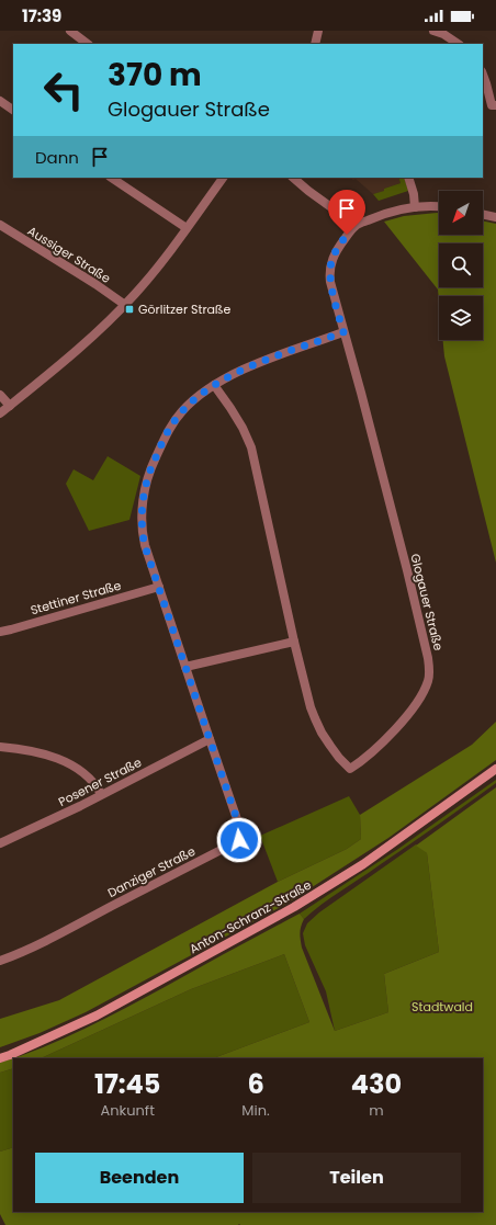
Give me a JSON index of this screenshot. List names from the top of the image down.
{
  "streets": {
    "main road": ["Anton-Schranz-Straße"],
    "street": [
      "Aussiger Straße",
      "Stettiner Straße",
      "Glogauer Straße",
      "Posener Straße",
      "Danziger Straße"
    ]
  },
  "crossings": [
    ["Stettiner Straße", "Danziger Straße"],
    ["Glogauer Straße", "Danziger Straße"],
    ["Posener Straße", "Danziger Straße"]
  ],
  "parks": ["Stadtwald"],
  "places": {
    "transit": ["Görlitzer Straße"]
  },
  "north": "bottom left",
  "page": {
    "status": "17:39",
    "turn": ["370 m", "Glogauer Straße"],
    "then": "Dann",
    "eta": [
      "17:45",
      "Ankunft",
      "6",
      "Min.",
      "430",
      "m"
    ],
    "buttons": ["Beenden", "Teilen"]
  }
}
